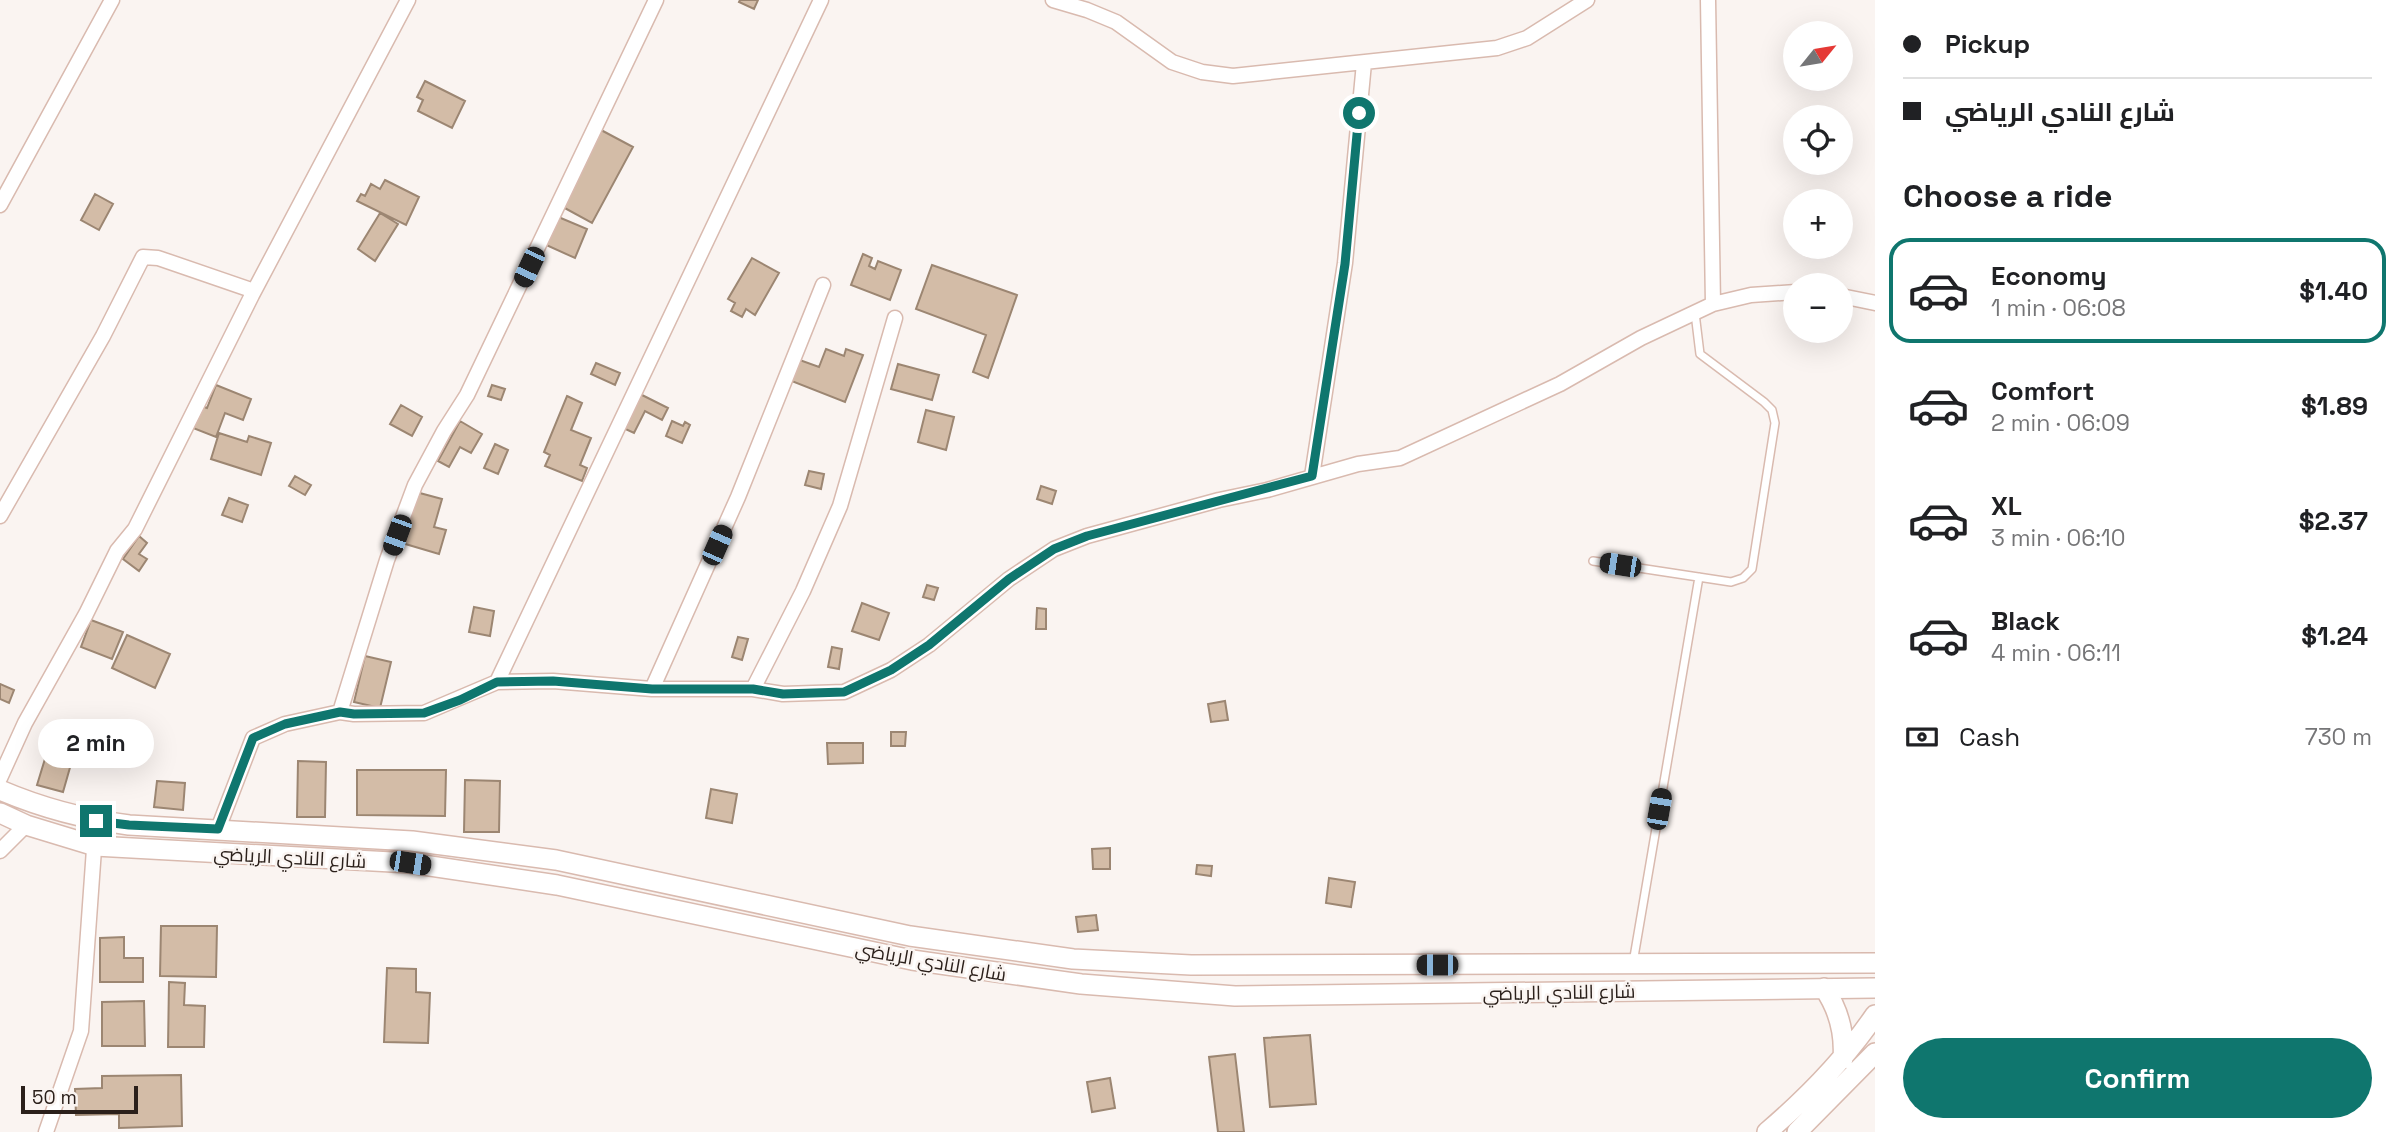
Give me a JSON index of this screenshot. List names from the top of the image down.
{
  "streets": {
    "main road": ["شارع النادي الرياضي"]
  },
  "scale_bar": "50 m",
  "north": "top right",
  "page": {
    "banner": ["Pickup", "شارع النادي الرياضي"],
    "map_buttons": ["+", "−"],
    "heading": "Choose a ride",
    "list": [
      {
        "name": "Economy",
        "note": "1 min · 06:08",
        "value": "$1.40"
      },
      {
        "name": "Comfort",
        "note": "2 min · 06:09",
        "value": "$1.89"
      },
      {
        "name": "XL",
        "note": "3 min · 06:10",
        "value": "$2.37"
      },
      {
        "name": "Black",
        "note": "4 min · 06:11",
        "value": "$1.24"
      }
    ],
    "pay": ["Cash", "730 m"],
    "bubble": "2 min",
    "buttons": "Confirm",
    "scale": "50 m"
  }
}
